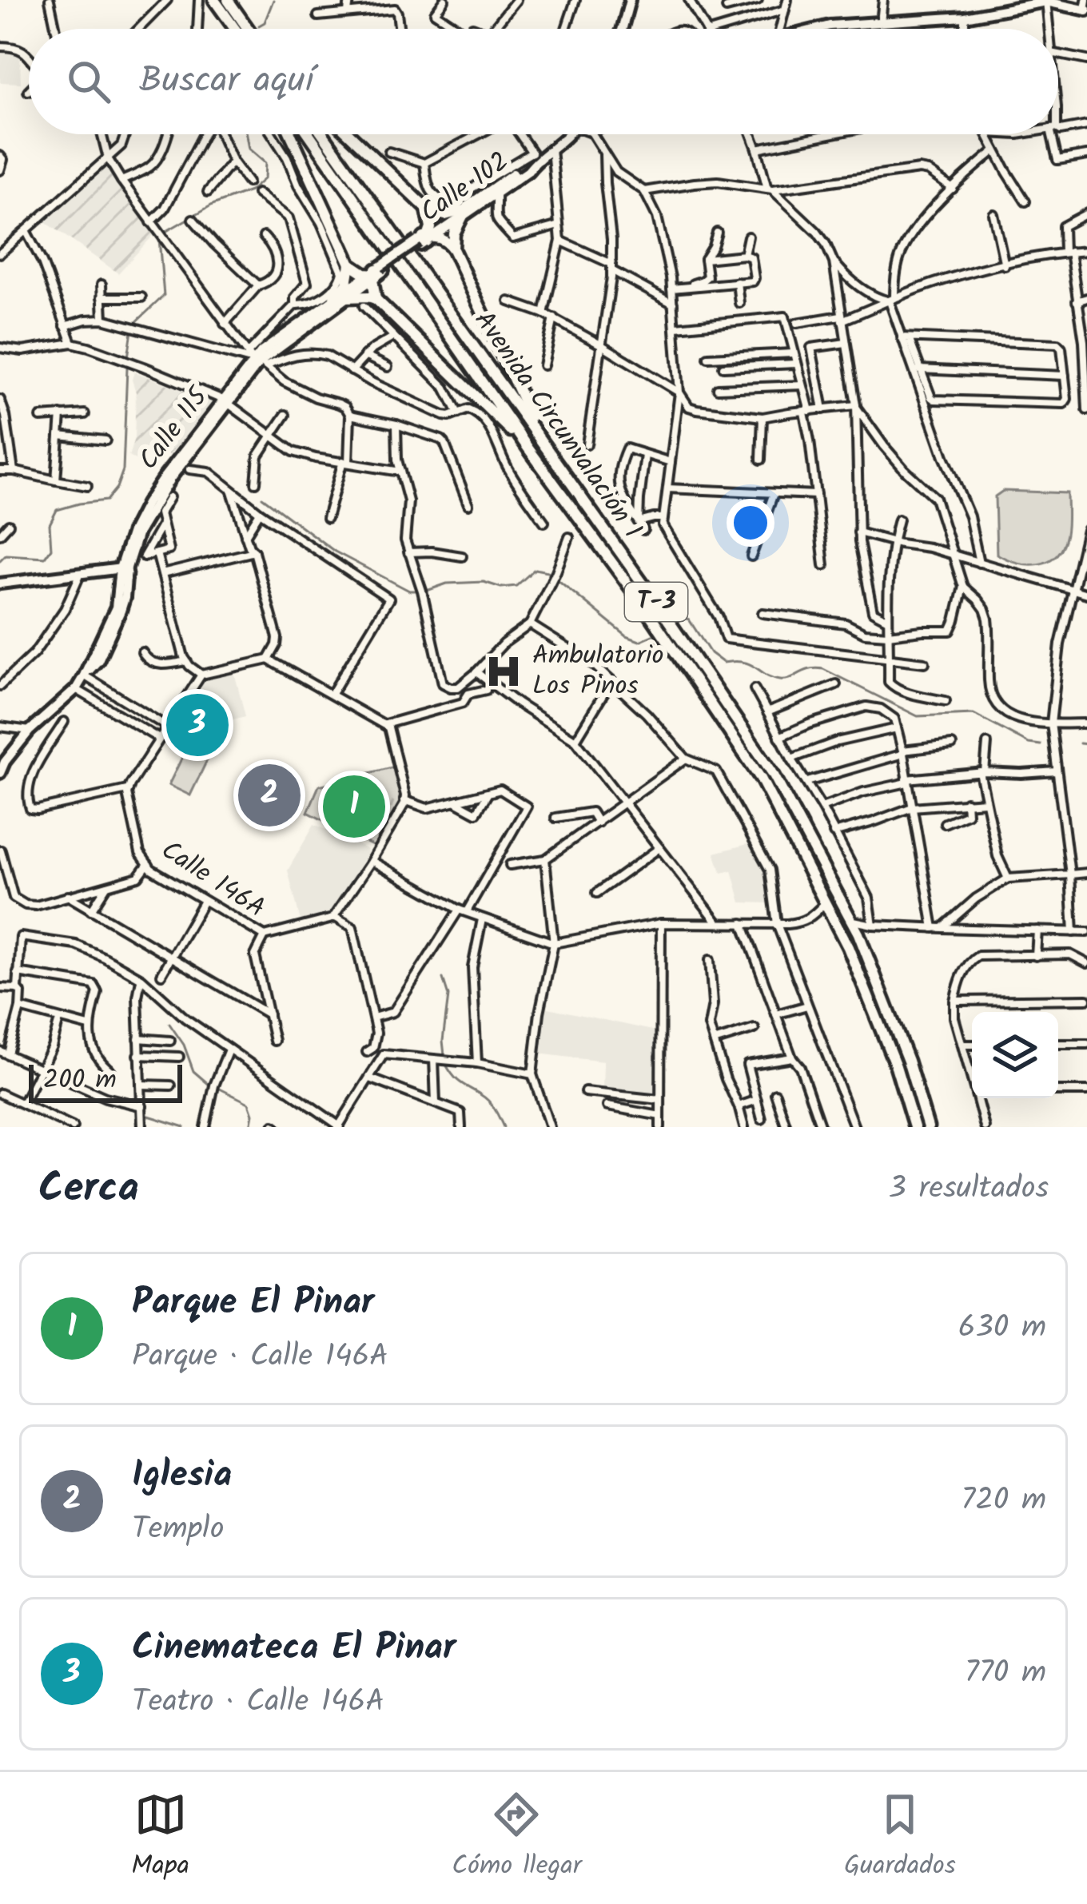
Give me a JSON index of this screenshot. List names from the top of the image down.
{
  "streets": {
    "main road": [
      "Calle 102",
      "Avenida Circunvalación 1",
      "Calle 115",
      "T-3"
    ],
    "street": ["Calle 146A"]
  },
  "crossings": [
    ["Calle 102", "Calle 115"]
  ],
  "places": {
    "hospital": ["Ambulatorio Los Pinos"]
  },
  "scale_bar": "200 m",
  "page": {
    "search": "Buscar aquí",
    "pins": ["3", "2", "1"],
    "scale": "200 m",
    "heading": ["Cerca", "3 resultados"],
    "list": [
      {
        "mark": "1",
        "name": "Parque El Pinar",
        "note": "Parque · Calle 146A",
        "value": "630 m"
      },
      {
        "mark": "2",
        "name": "Iglesia",
        "note": "Templo",
        "value": "720 m"
      },
      {
        "mark": "3",
        "name": "Cinemateca El Pinar",
        "note": "Teatro · Calle 146A",
        "value": "770 m"
      }
    ],
    "nav": ["Mapa", "Cómo llegar", "Guardados"]
  }
}
